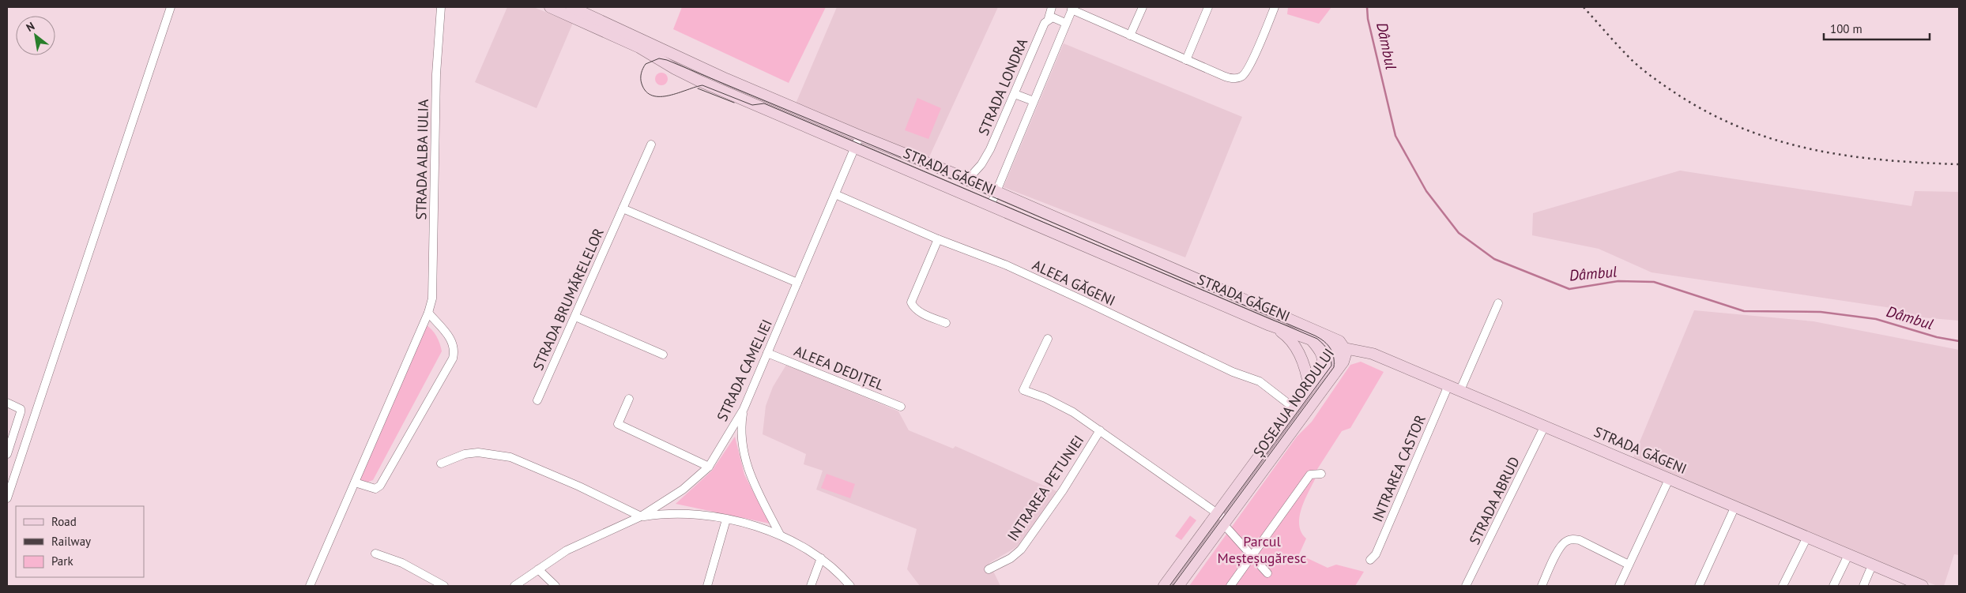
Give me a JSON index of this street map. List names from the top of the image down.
{
  "streets": {
    "main road": ["STRADA GĂGENI", "ȘOSEAUA NORDULUI"],
    "street": [
      "STRADA LONDRA",
      "STRADA ALBA IULIA",
      "ALEEA GĂGENI",
      "STRADA BRUMĂRELELOR",
      "ALEEA DEDIȚEL",
      "STRADA CAMELIEI",
      "INTRAREA CASTOR",
      "INTRAREA PETUNIEI",
      "STRADA ABRUD"
    ]
  },
  "crossings": [
    ["STRADA LONDRA", "STRADA GĂGENI"],
    ["STRADA GĂGENI", "STRADA CAMELIEI"],
    ["STRADA GĂGENI", "ȘOSEAUA NORDULUI"],
    ["STRADA GĂGENI", "INTRAREA CASTOR"],
    ["STRADA GĂGENI", "STRADA ABRUD"],
    ["ALEEA GĂGENI", "STRADA CAMELIEI"],
    ["ALEEA GĂGENI", "ȘOSEAUA NORDULUI"],
    ["ALEEA DEDIȚEL", "STRADA CAMELIEI"],
    ["ȘOSEAUA NORDULUI", "INTRAREA PETUNIEI"]
  ],
  "water": ["Dâmbul"],
  "parks": ["Parcul Meșteșugăresc"],
  "legend": ["Road", "Railway", "Park"],
  "scale_bar": "100 m",
  "north": "top left"
}
